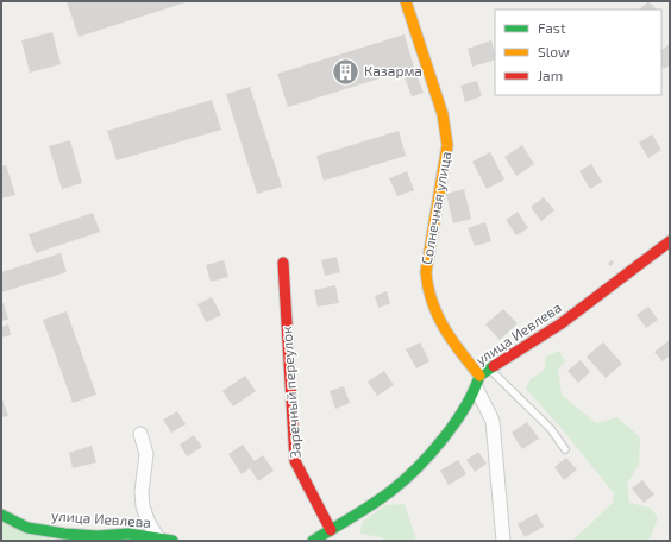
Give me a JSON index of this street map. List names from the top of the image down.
{
  "streets": {
    "street": ["Солнечная улица", "улица Иевлева", "Заречный переулок"]
  },
  "crossings": [
    ["Солнечная улица", "улица Иевлева"],
    ["улица Иевлева", "Заречный переулок"]
  ],
  "places": {
    "building": ["Казарма"]
  },
  "legend": ["Fast", "Slow", "Jam"]
}
